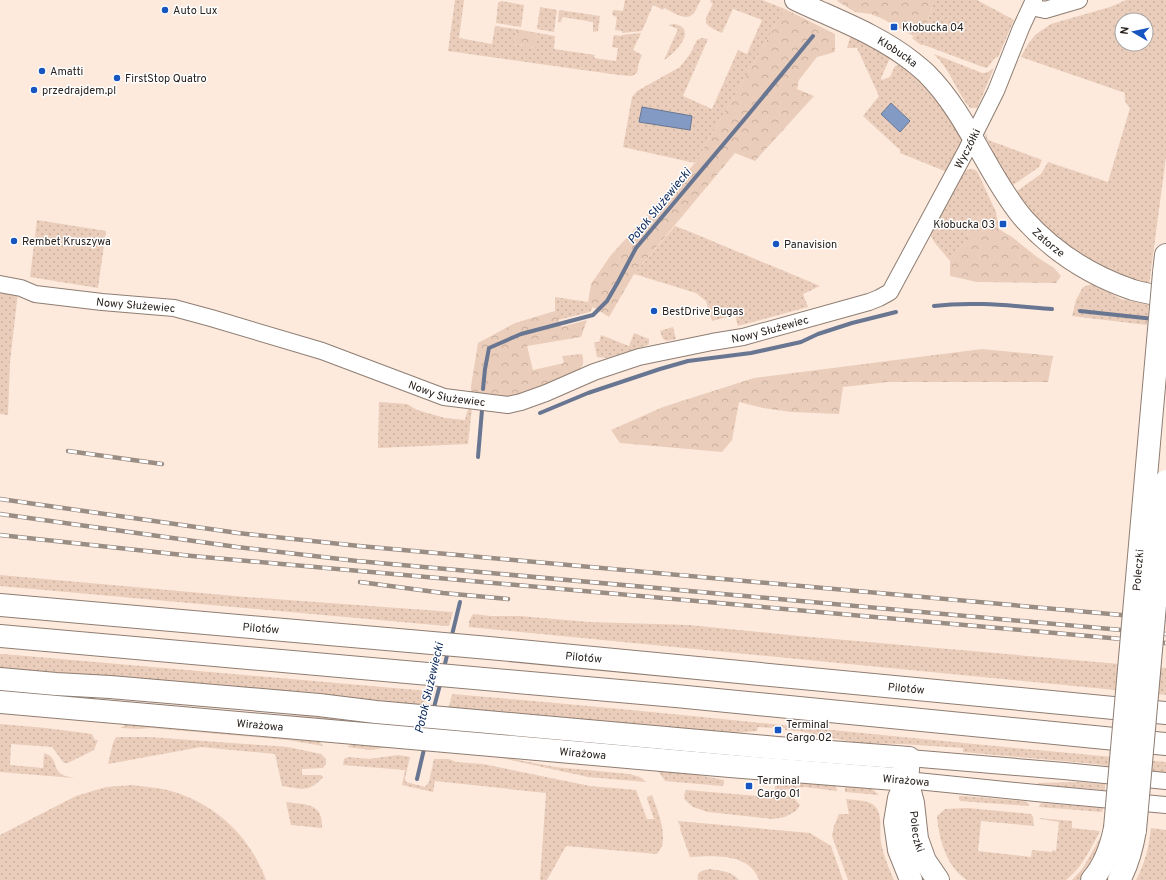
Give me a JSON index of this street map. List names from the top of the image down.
{
  "streets": {
    "main road": ["Poleczki", "Pilotów", "Wirażowa"],
    "street": [
      "Kłobucka",
      "Wyczółki",
      "Zatorze",
      "Nowy Służewiec"
    ]
  },
  "crossings": [
    ["Kłobucka", "Wyczółki"],
    ["Kłobucka", "Zatorze"],
    ["Wyczółki", "Zatorze"],
    ["Wyczółki", "Nowy Służewiec"],
    ["Poleczki", "Wirażowa"]
  ],
  "water": ["Potok Służewiecki"],
  "places": {
    "other": [
      "Auto Lux",
      "Amatti",
      "FirstStop Quatro",
      "przedrajdem.pl",
      "Rembet Kruszywa",
      "Panavision",
      "BestDrive Bugas"
    ],
    "transit": [
      "Kłobucka 04",
      "Kłobucka 03",
      "Terminal Cargo 02",
      "Terminal Cargo 01"
    ]
  },
  "north": "left"
}
